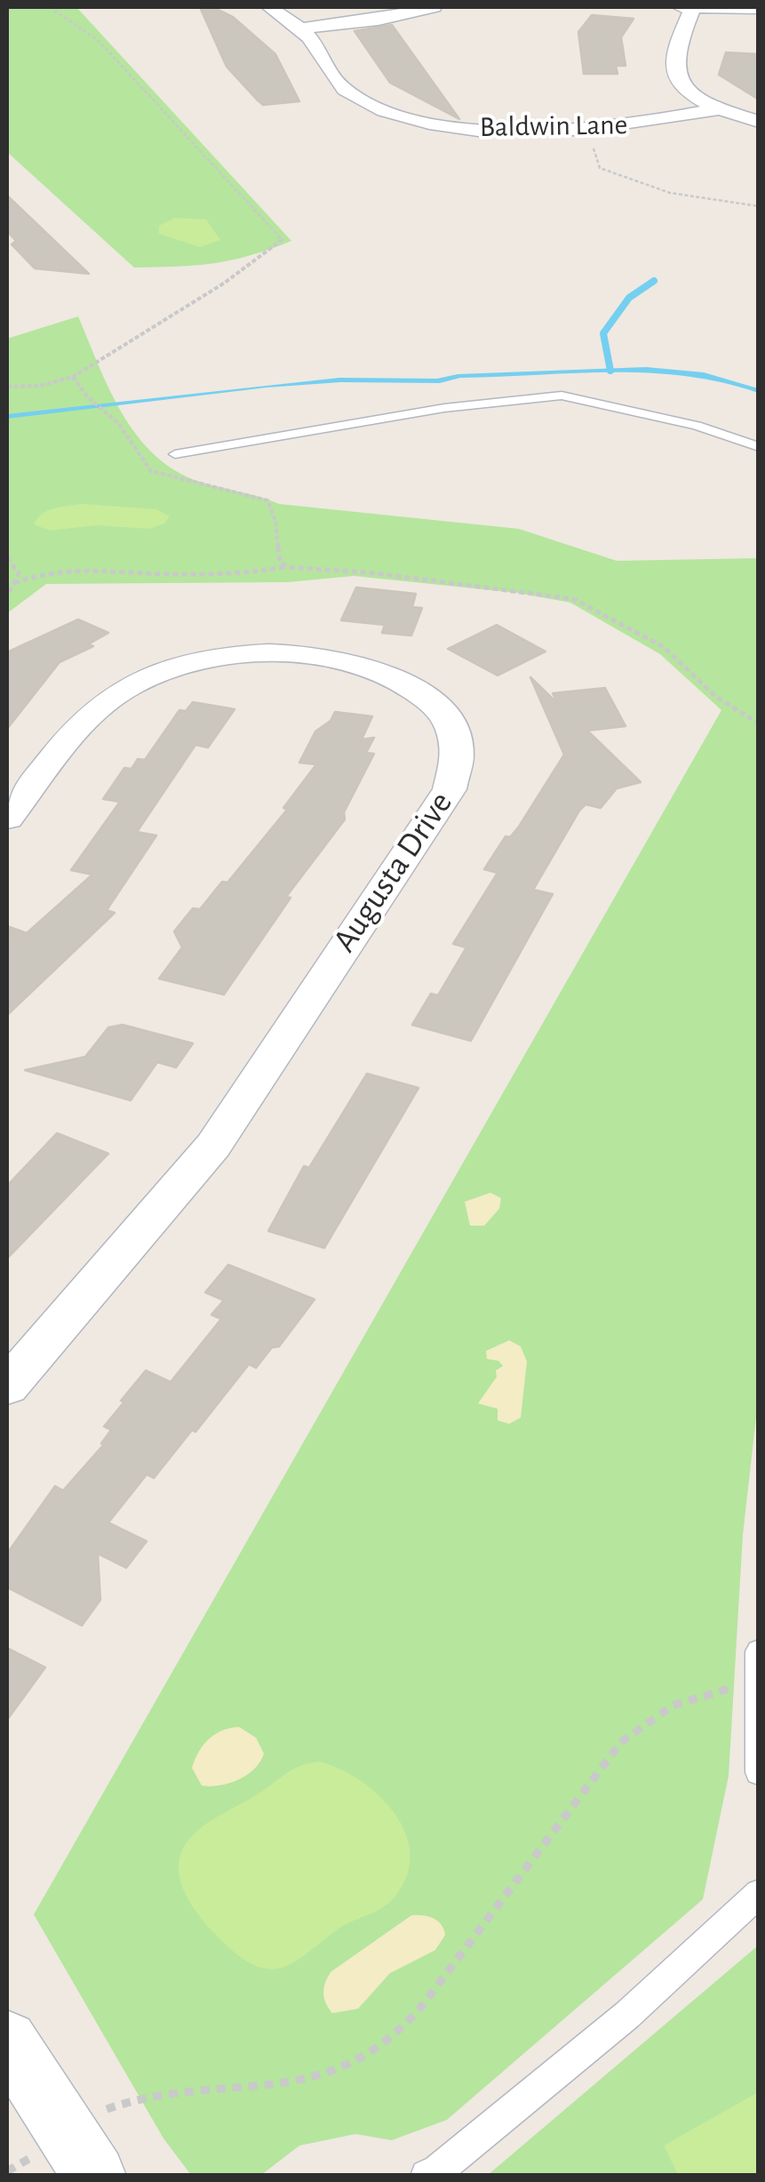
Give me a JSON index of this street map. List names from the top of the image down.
{
  "streets": {
    "street": ["Baldwin Lane", "Augusta Drive"]
  }
}
